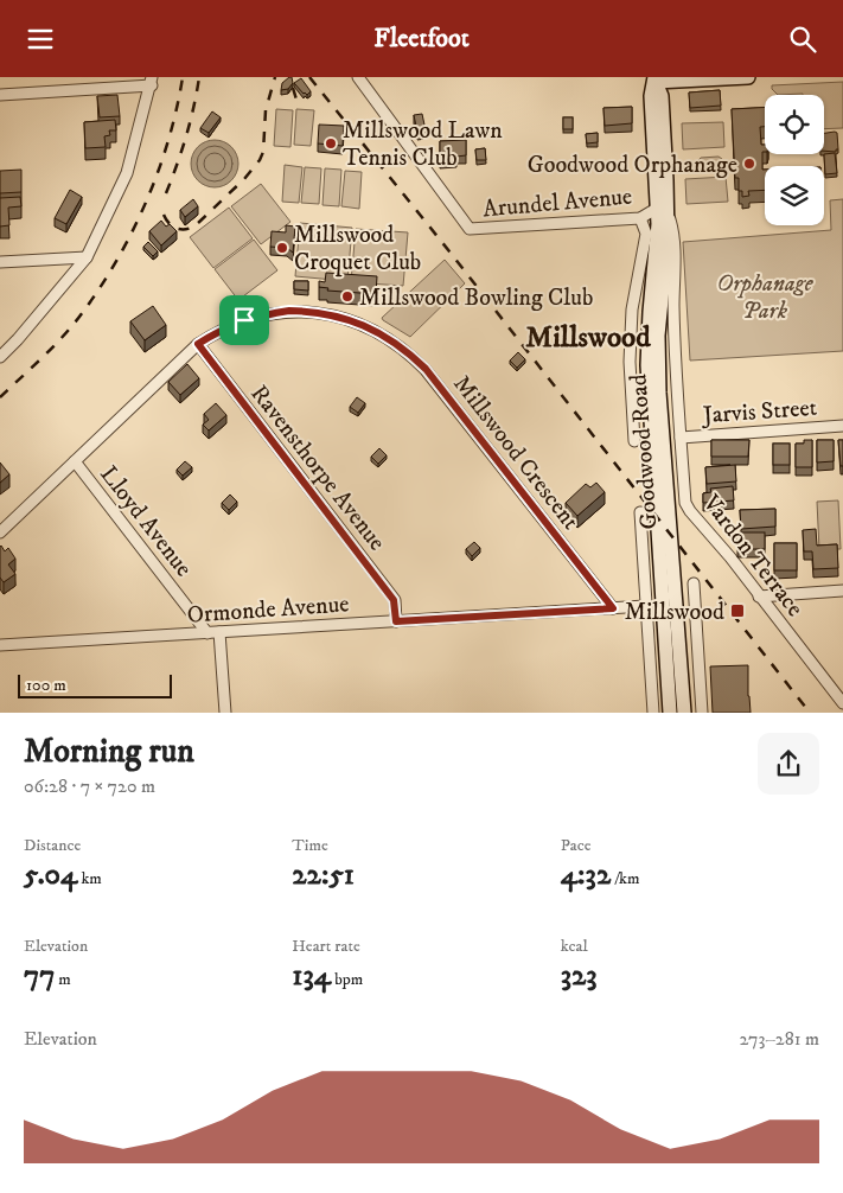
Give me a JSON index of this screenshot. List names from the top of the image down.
{
  "streets": {
    "main road": ["Goodwood Road"],
    "street": [
      "Arundel Avenue",
      "Jarvis Street",
      "Millswood Crescent",
      "Ravensthorpe Avenue",
      "Lloyd Avenue",
      "Vardon Terrace",
      "Ormonde Avenue"
    ]
  },
  "crossings": [
    ["Arundel Avenue", "Goodwood Road"],
    ["Arundel Avenue", "Vardon Terrace"],
    ["Jarvis Street", "Vardon Terrace"],
    ["Millswood Crescent", "Ravensthorpe Avenue"],
    ["Millswood Crescent", "Lloyd Avenue"],
    ["Millswood Crescent", "Ormonde Avenue"],
    ["Goodwood Road", "Vardon Terrace"],
    ["Ravensthorpe Avenue", "Ormonde Avenue"],
    ["Lloyd Avenue", "Ormonde Avenue"]
  ],
  "districts": ["Millswood"],
  "parks": ["Orphanage Park"],
  "places": {
    "other": [
      "Millswood Lawn Tennis Club",
      "Goodwood Orphanage",
      "Millswood Croquet Club",
      "Millswood Bowling Club"
    ],
    "transit": ["Millswood"]
  },
  "scale_bar": "100 m",
  "page": {
    "header": "Fleetfoot",
    "scale": "100 m",
    "heading": ["Morning run", "06:28 · 7 × 720 m"],
    "stats": [
      ["Distance", "5.04 km"],
      ["Time", "22:51"],
      ["Pace", "4:32 /km"],
      ["Elevation", "77 m"],
      ["Heart rate", "134 bpm"],
      ["kcal", "323"]
    ],
    "chart": ["Elevation", "273–281 m"]
  }
}
